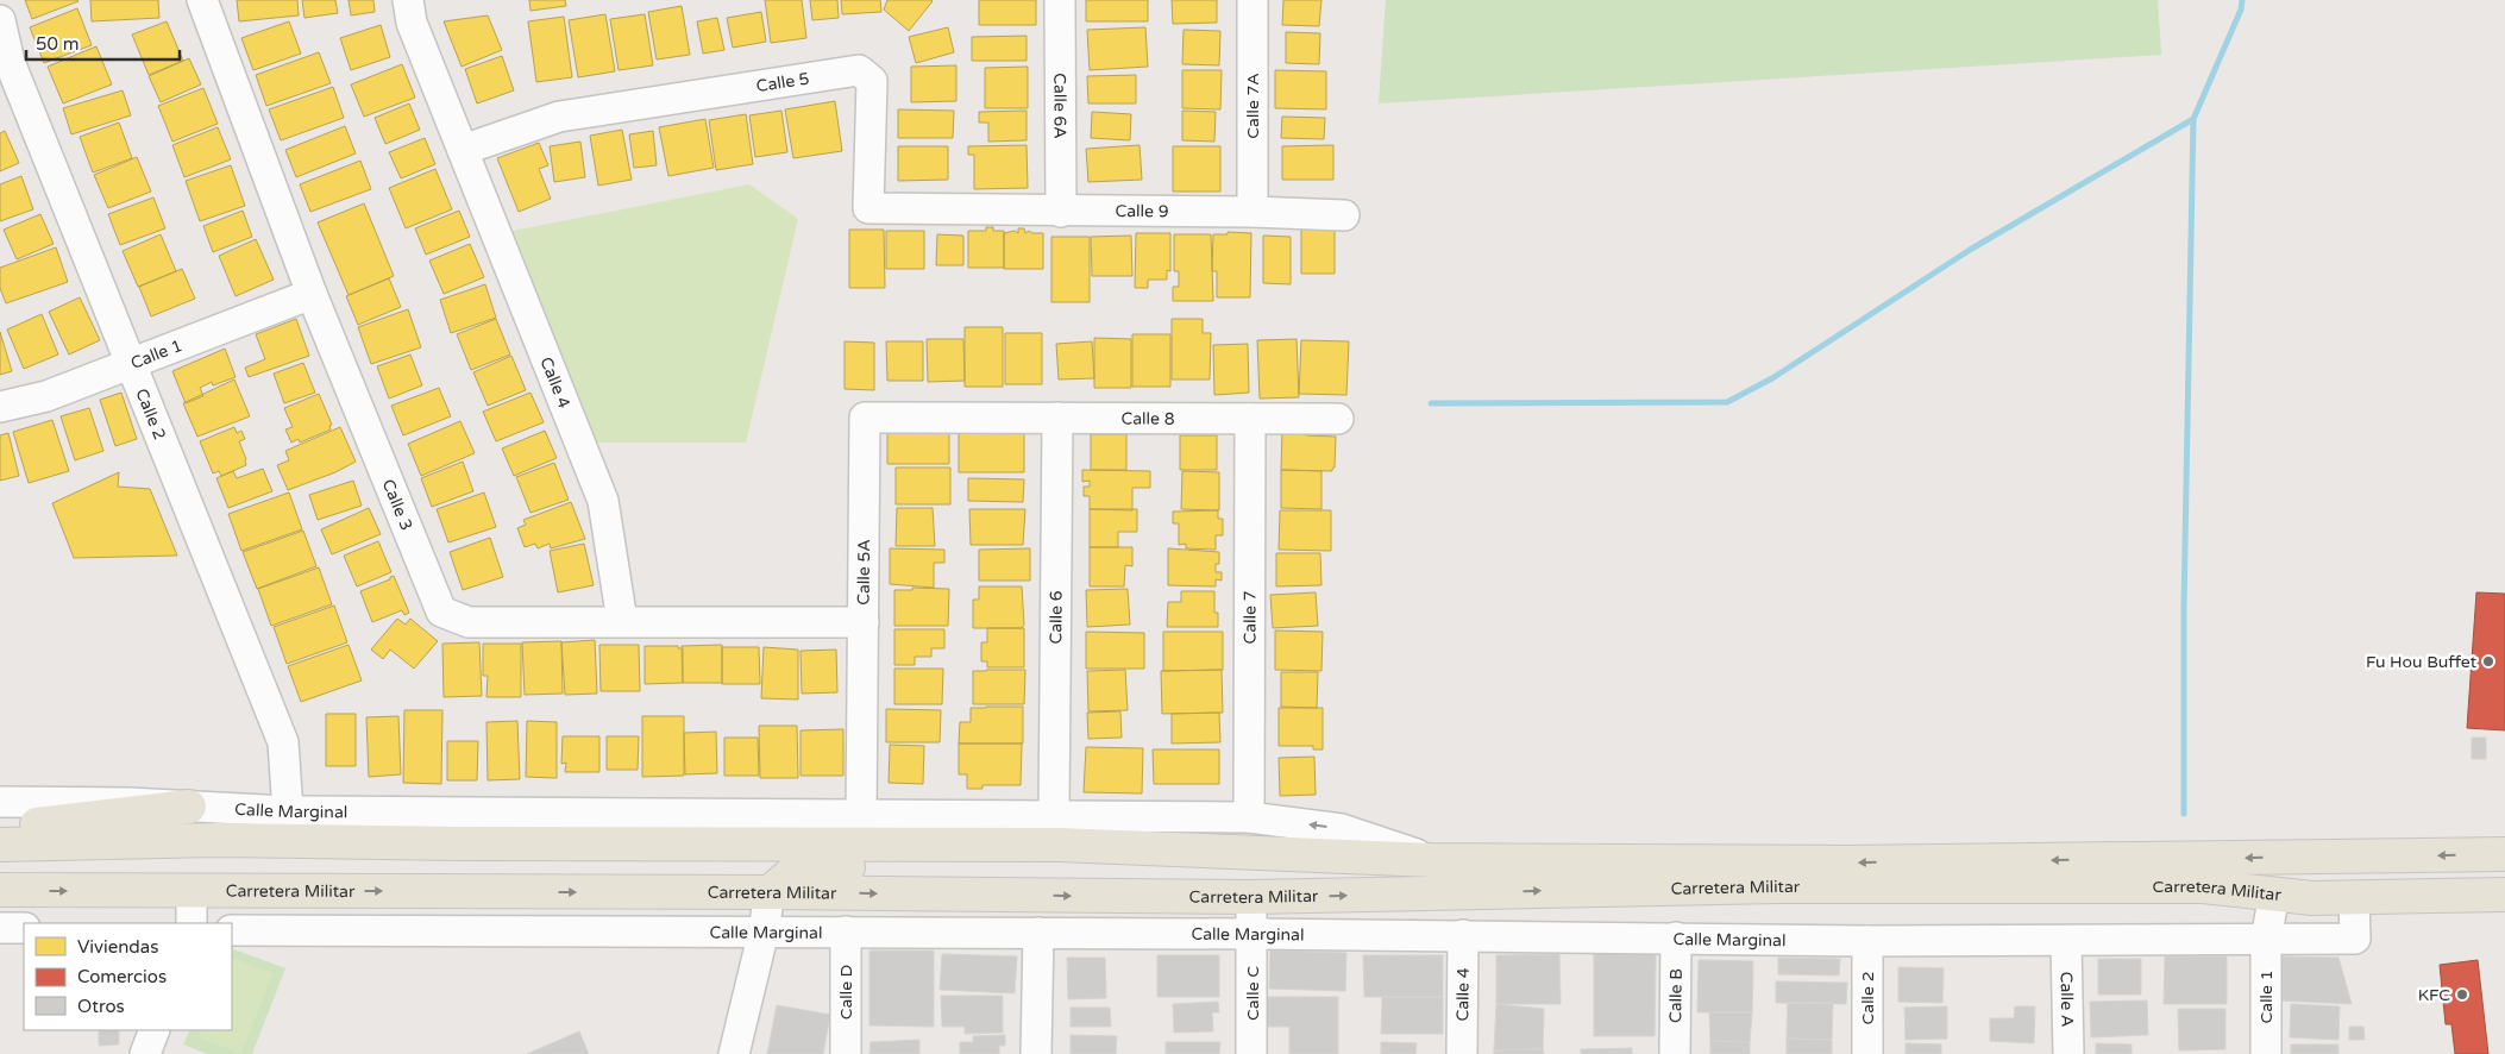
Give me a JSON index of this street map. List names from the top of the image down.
{
  "streets": {
    "main road": ["Carretera Militar"],
    "street": [
      "Calle 5",
      "Calle 6A",
      "Calle 7A",
      "Calle 9",
      "Calle 1",
      "Calle 4",
      "Calle 2",
      "Calle 8",
      "Calle 3",
      "Calle 5A",
      "Calle 6",
      "Calle 7",
      "Calle Marginal",
      "Calle D",
      "Calle C",
      "Calle B",
      "Calle A"
    ]
  },
  "crossings": [
    ["Calle 5", "Calle 9"],
    ["Calle 5", "Calle 4"],
    ["Calle 6A", "Calle 9"],
    ["Calle 7A", "Calle 9"],
    ["Calle 1", "Calle 2"],
    ["Calle 1", "Calle 3"],
    ["Calle 1", "Calle Marginal"],
    ["Calle 4", "Calle 3"],
    ["Calle 4", "Calle Marginal"],
    ["Calle 2", "Calle Marginal"],
    ["Calle 8", "Calle 5A"],
    ["Calle 8", "Calle 6"],
    ["Calle 8", "Calle 7"],
    ["Calle 3", "Calle 5A"],
    ["Calle 5A", "Calle Marginal"],
    ["Calle 6", "Calle Marginal"],
    ["Calle 6", "Carretera Militar"],
    ["Calle 7", "Calle Marginal"],
    ["Calle Marginal", "Carretera Militar"],
    ["Calle Marginal", "Calle D"],
    ["Calle Marginal", "Calle C"],
    ["Calle Marginal", "Calle B"],
    ["Calle Marginal", "Calle A"],
    ["Carretera Militar", "Calle C"]
  ],
  "places": ["Fu Hou Buffet", "KFC"],
  "legend": ["Viviendas", "Comercios", "Otros"],
  "scale_bar": "50 m"
}
